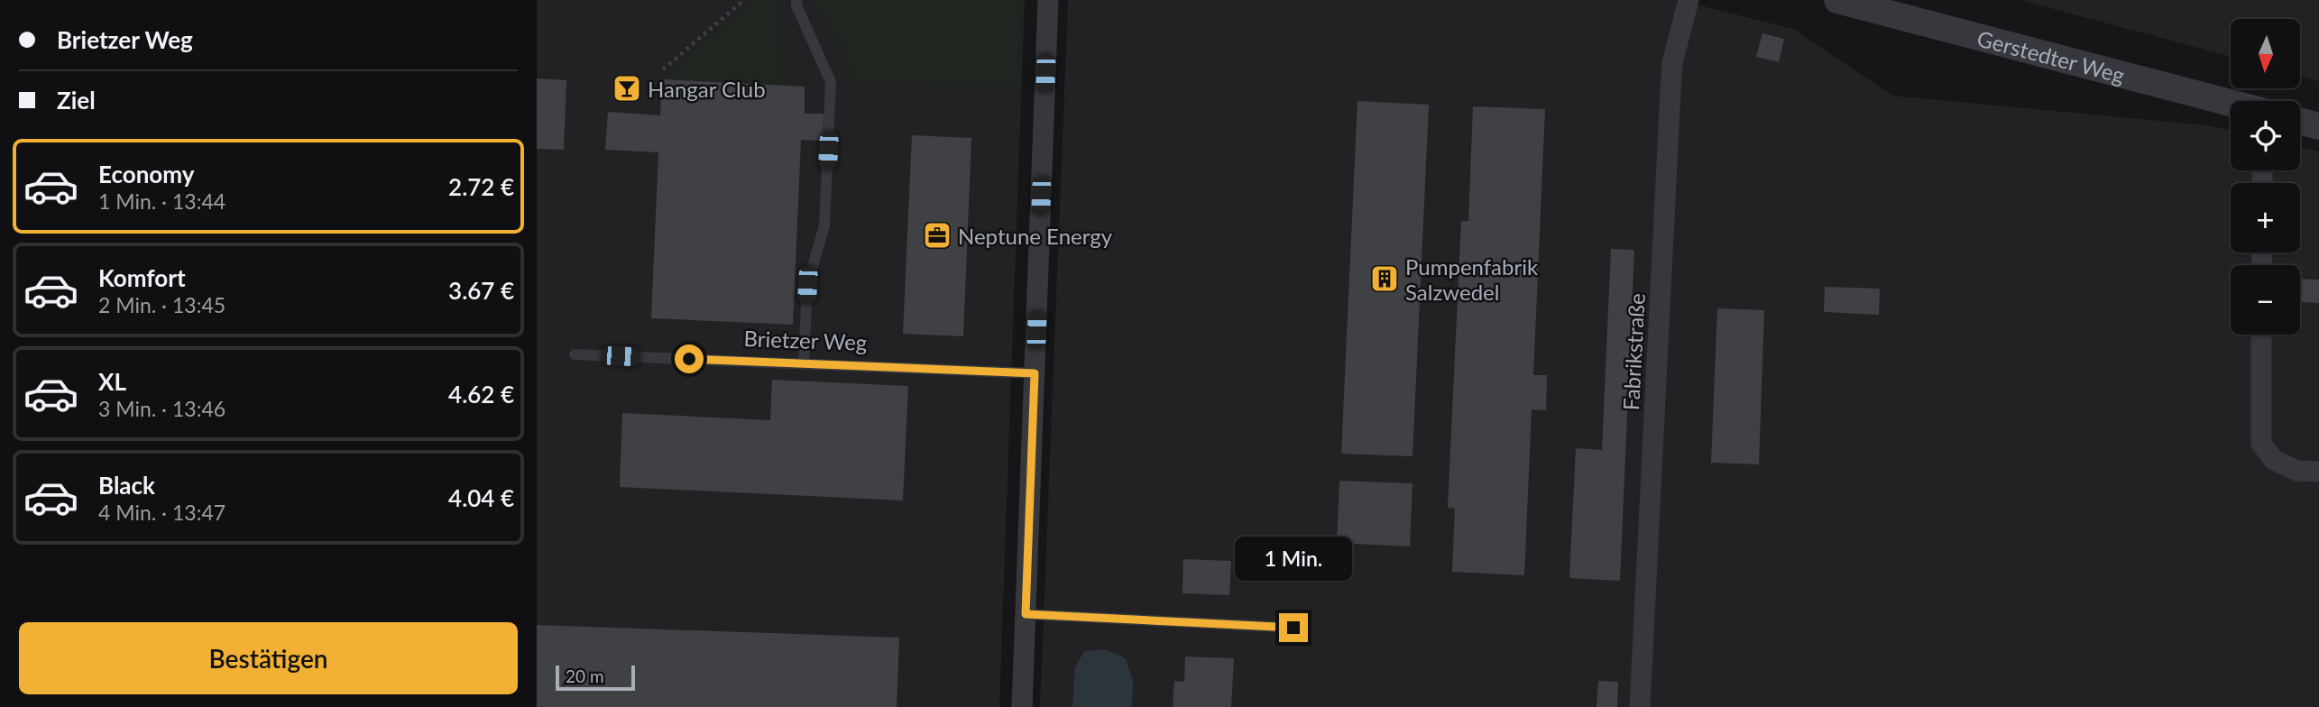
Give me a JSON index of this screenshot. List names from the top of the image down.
{
  "streets": {
    "street": ["Gerstedter Weg", "Fabrikstraße"],
    "lane": ["Brietzer Weg"]
  },
  "places": {
    "bar": ["Hangar Club"],
    "office": ["Neptune Energy"],
    "building": ["Pumpenfabrik Salzwedel"]
  },
  "scale_bar": "20 m",
  "north": "bottom",
  "page": {
    "banner": ["Brietzer Weg", "Ziel"],
    "map_buttons": ["+", "−"],
    "list": [
      {
        "name": "Economy",
        "note": "1 Min. · 13:44",
        "value": "2.72 €"
      },
      {
        "name": "Komfort",
        "note": "2 Min. · 13:45",
        "value": "3.67 €"
      },
      {
        "name": "XL",
        "note": "3 Min. · 13:46",
        "value": "4.62 €"
      },
      {
        "name": "Black",
        "note": "4 Min. · 13:47",
        "value": "4.04 €"
      }
    ],
    "bubble": "1 Min.",
    "buttons": "Bestätigen",
    "scale": "20 m"
  }
}
